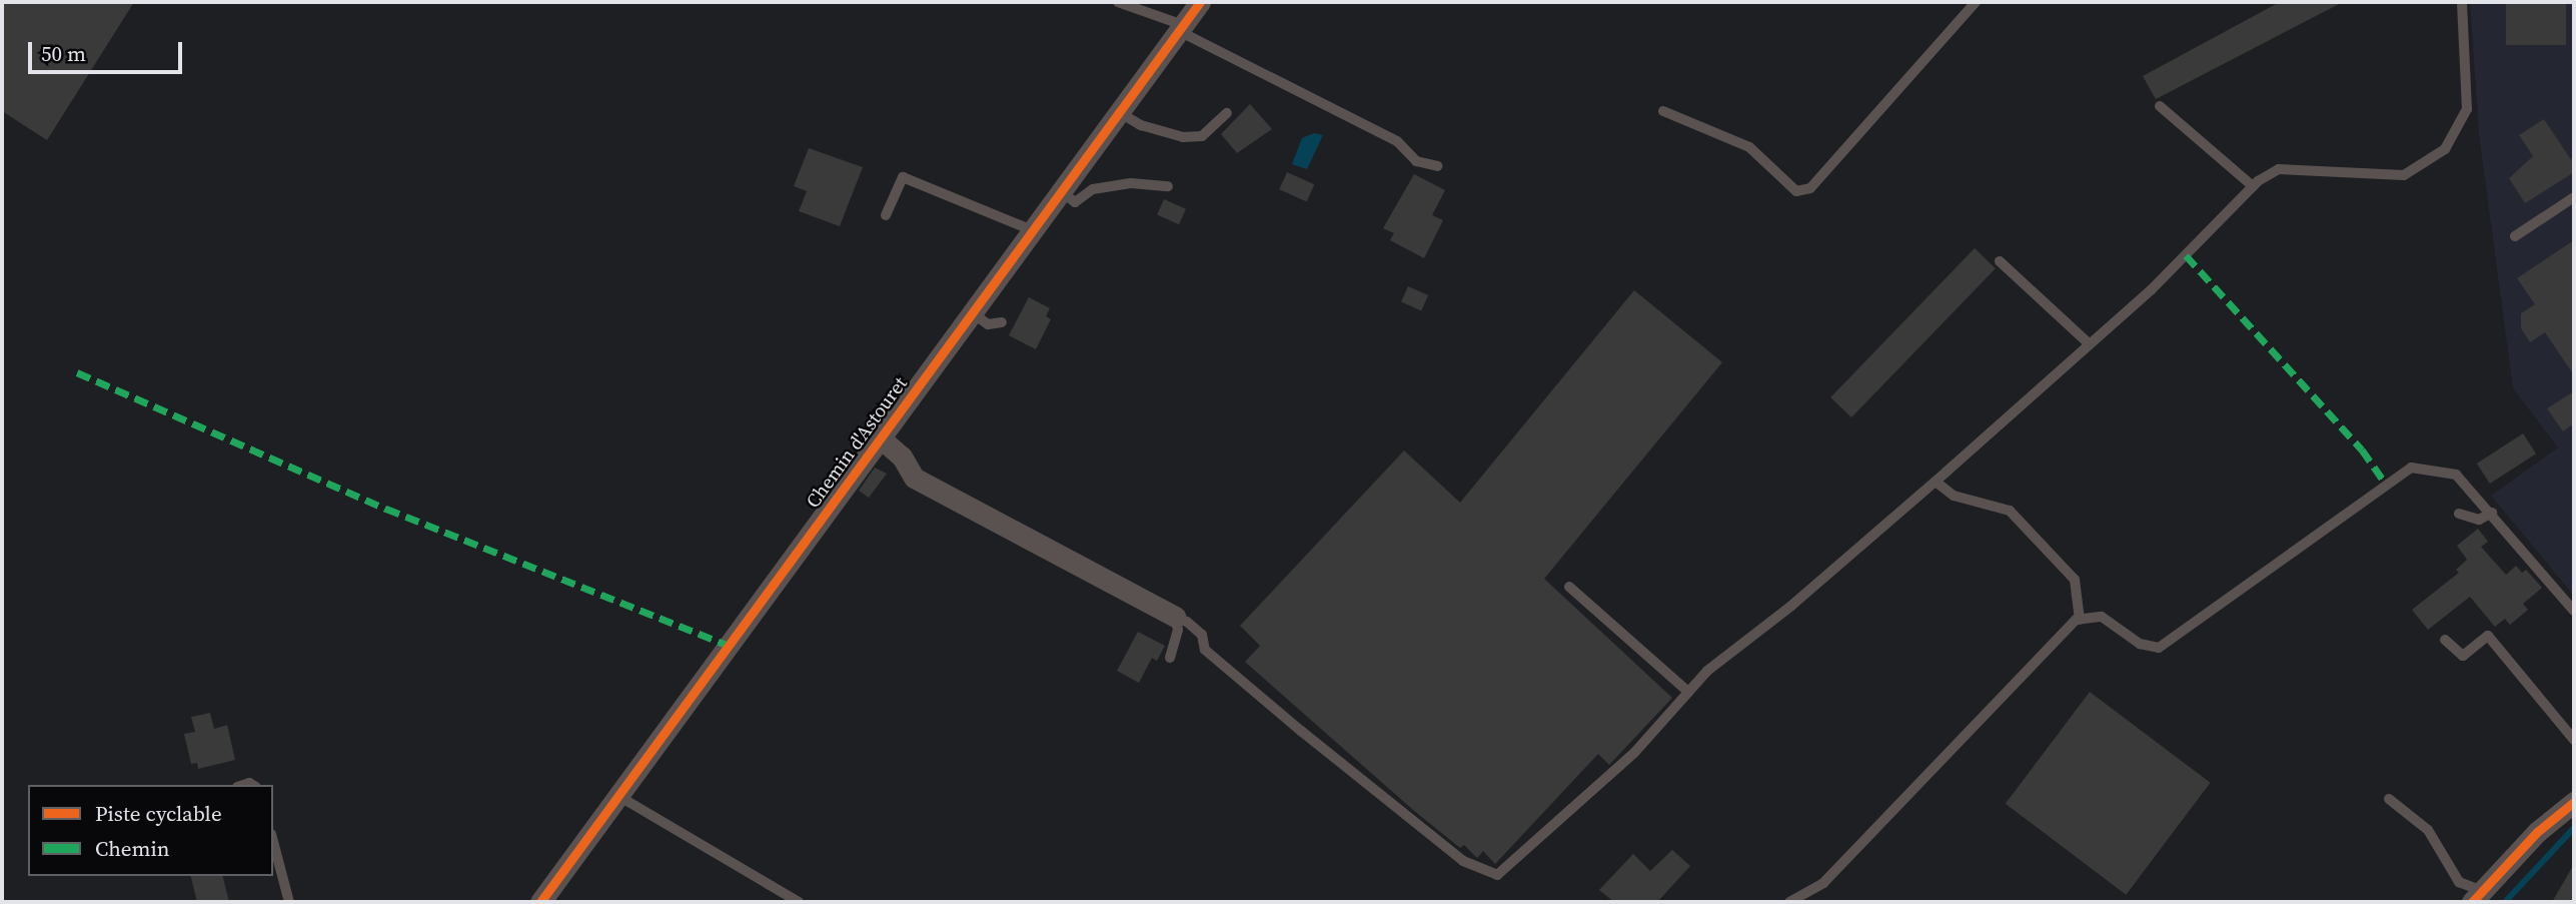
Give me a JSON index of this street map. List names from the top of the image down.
{
  "streets": {
    "street": ["Chemin d'Astouret"]
  },
  "legend": ["Piste cyclable", "Chemin"],
  "scale_bar": "50 m"
}
